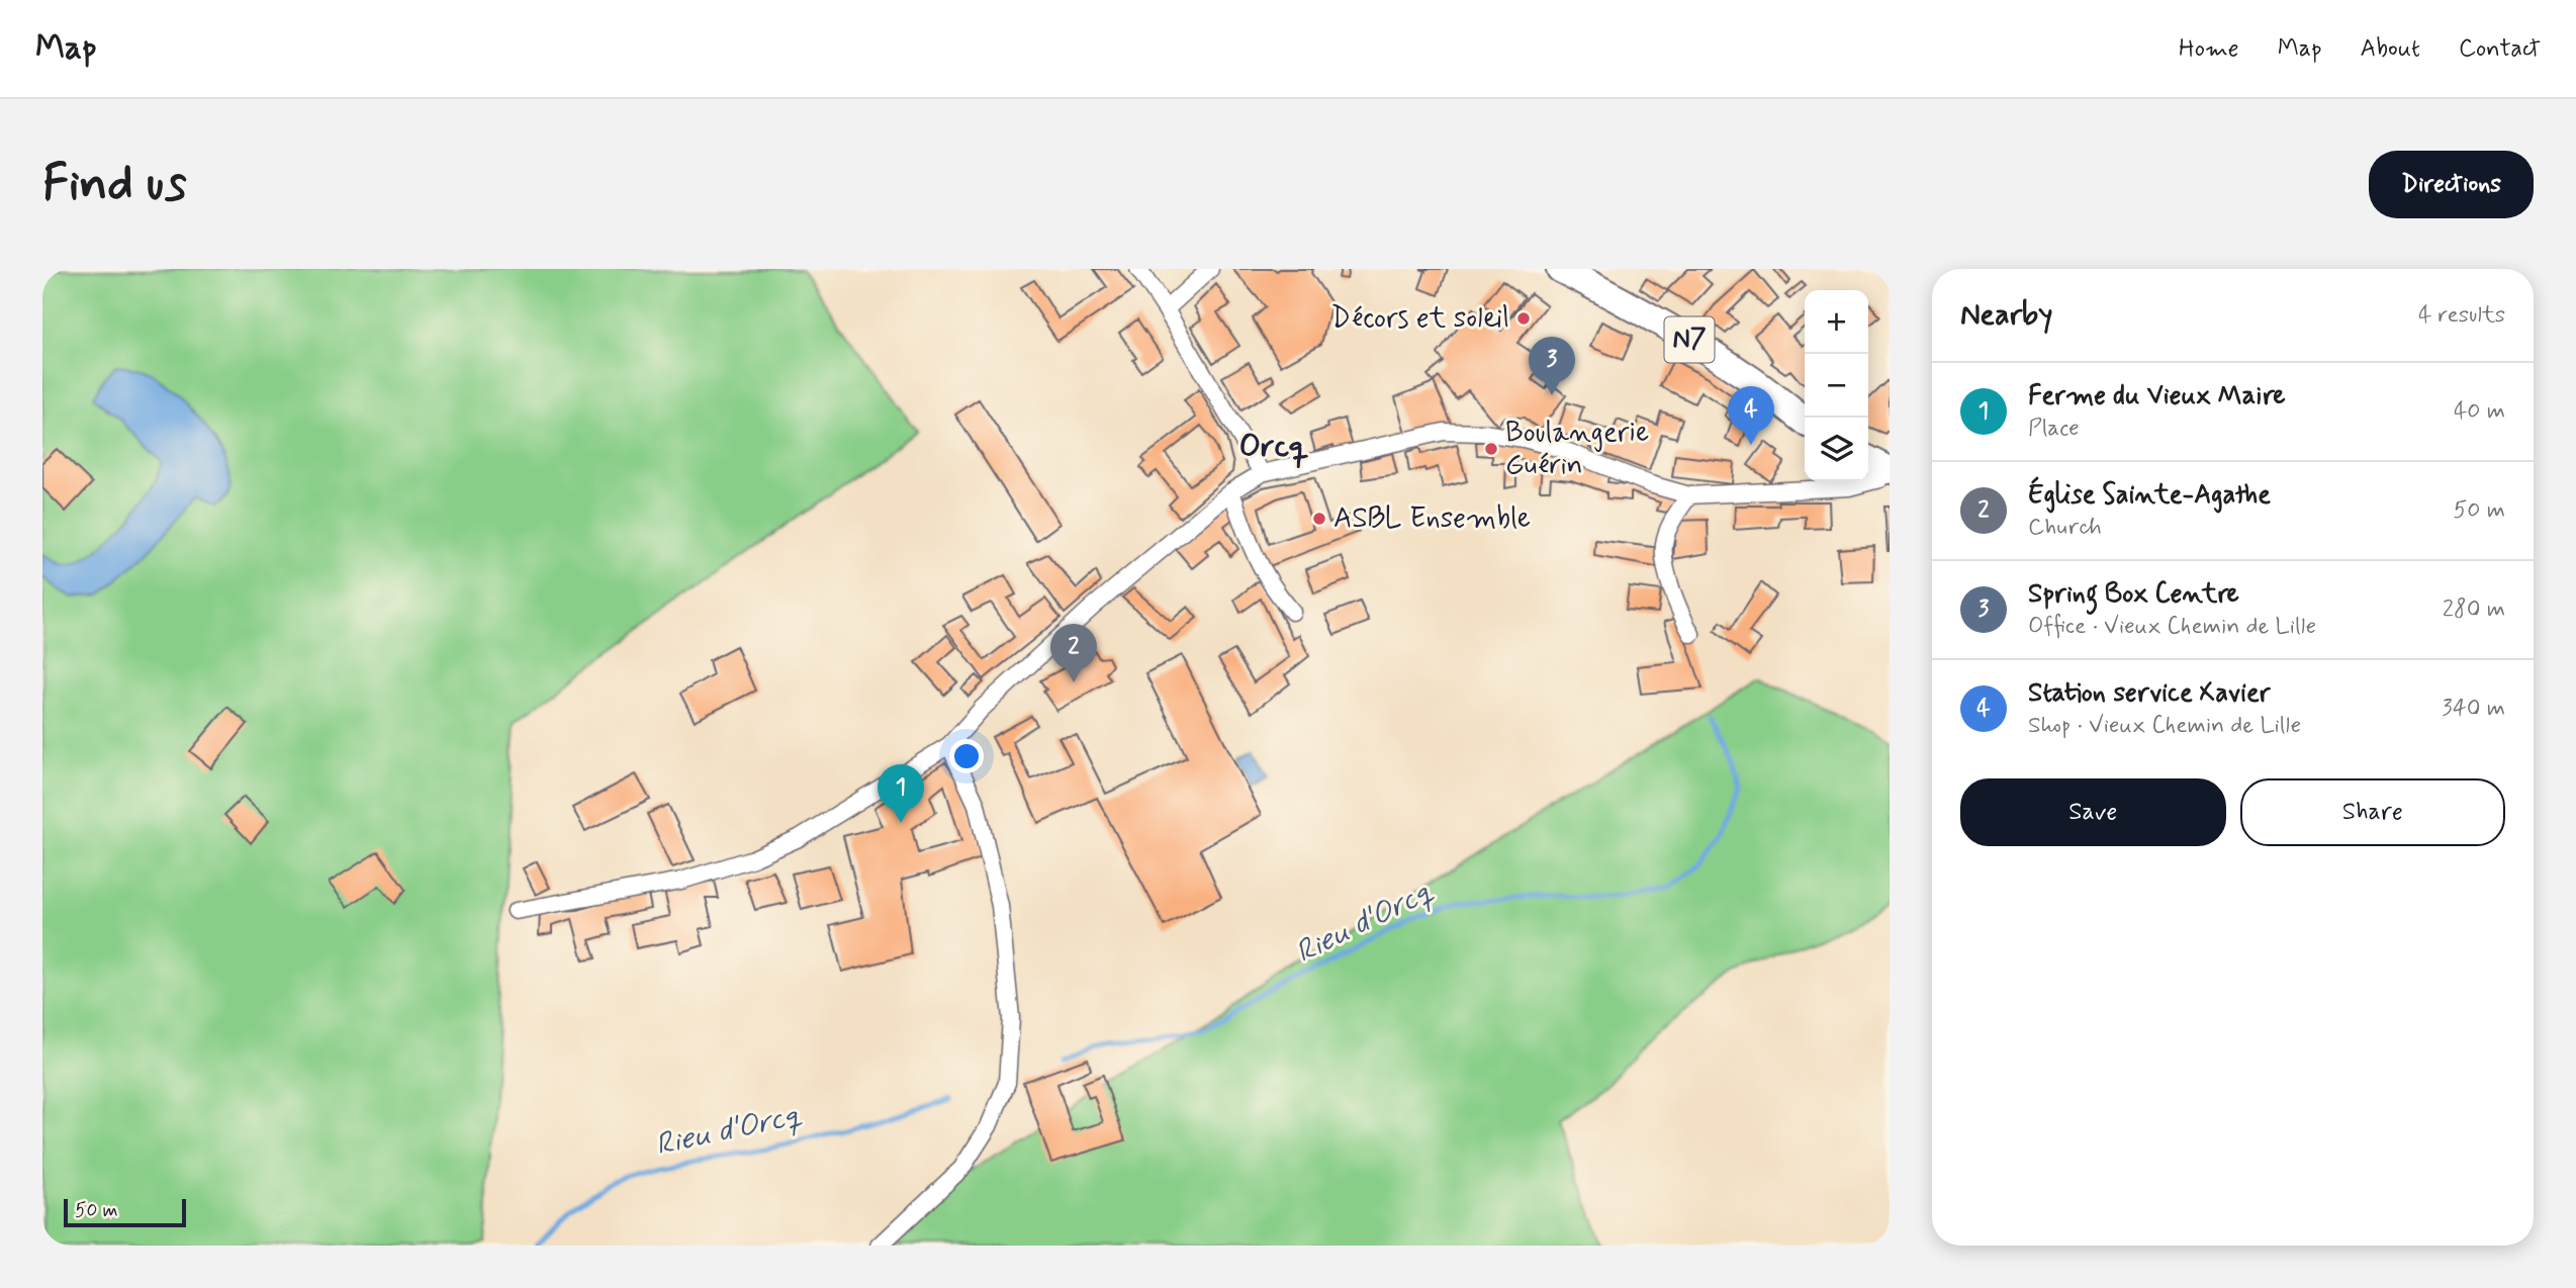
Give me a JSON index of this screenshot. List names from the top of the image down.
{
  "streets": {
    "main road": ["N7"]
  },
  "districts": ["Orcq"],
  "water": ["Rieu d'Orcq"],
  "places": ["Décors et soleil", "Boulangerie Guérin", "ASBL Ensemble"],
  "scale_bar": "50 m",
  "page": {
    "header": "Map",
    "nav": [
      "Home",
      "Map",
      "About",
      "Contact"
    ],
    "buttons": [
      "Directions",
      ["Save", "Share"]
    ],
    "title": "Find us",
    "heading": ["Nearby", "4 results"],
    "map_buttons": ["+", "−"],
    "pins": [
      "3",
      "4",
      "2",
      "1"
    ],
    "list": [
      {
        "mark": "1",
        "name": "Ferme du Vieux Maire",
        "note": "Place",
        "value": "40 m"
      },
      {
        "mark": "2",
        "name": "Église Sainte-Agathe",
        "note": "Church",
        "value": "50 m"
      },
      {
        "mark": "3",
        "name": "Spring Box Centre",
        "note": "Office · Vieux Chemin de Lille",
        "value": "280 m"
      },
      {
        "mark": "4",
        "name": "Station service Xavier",
        "note": "Shop · Vieux Chemin de Lille",
        "value": "340 m"
      }
    ],
    "scale": "50 m"
  }
}
